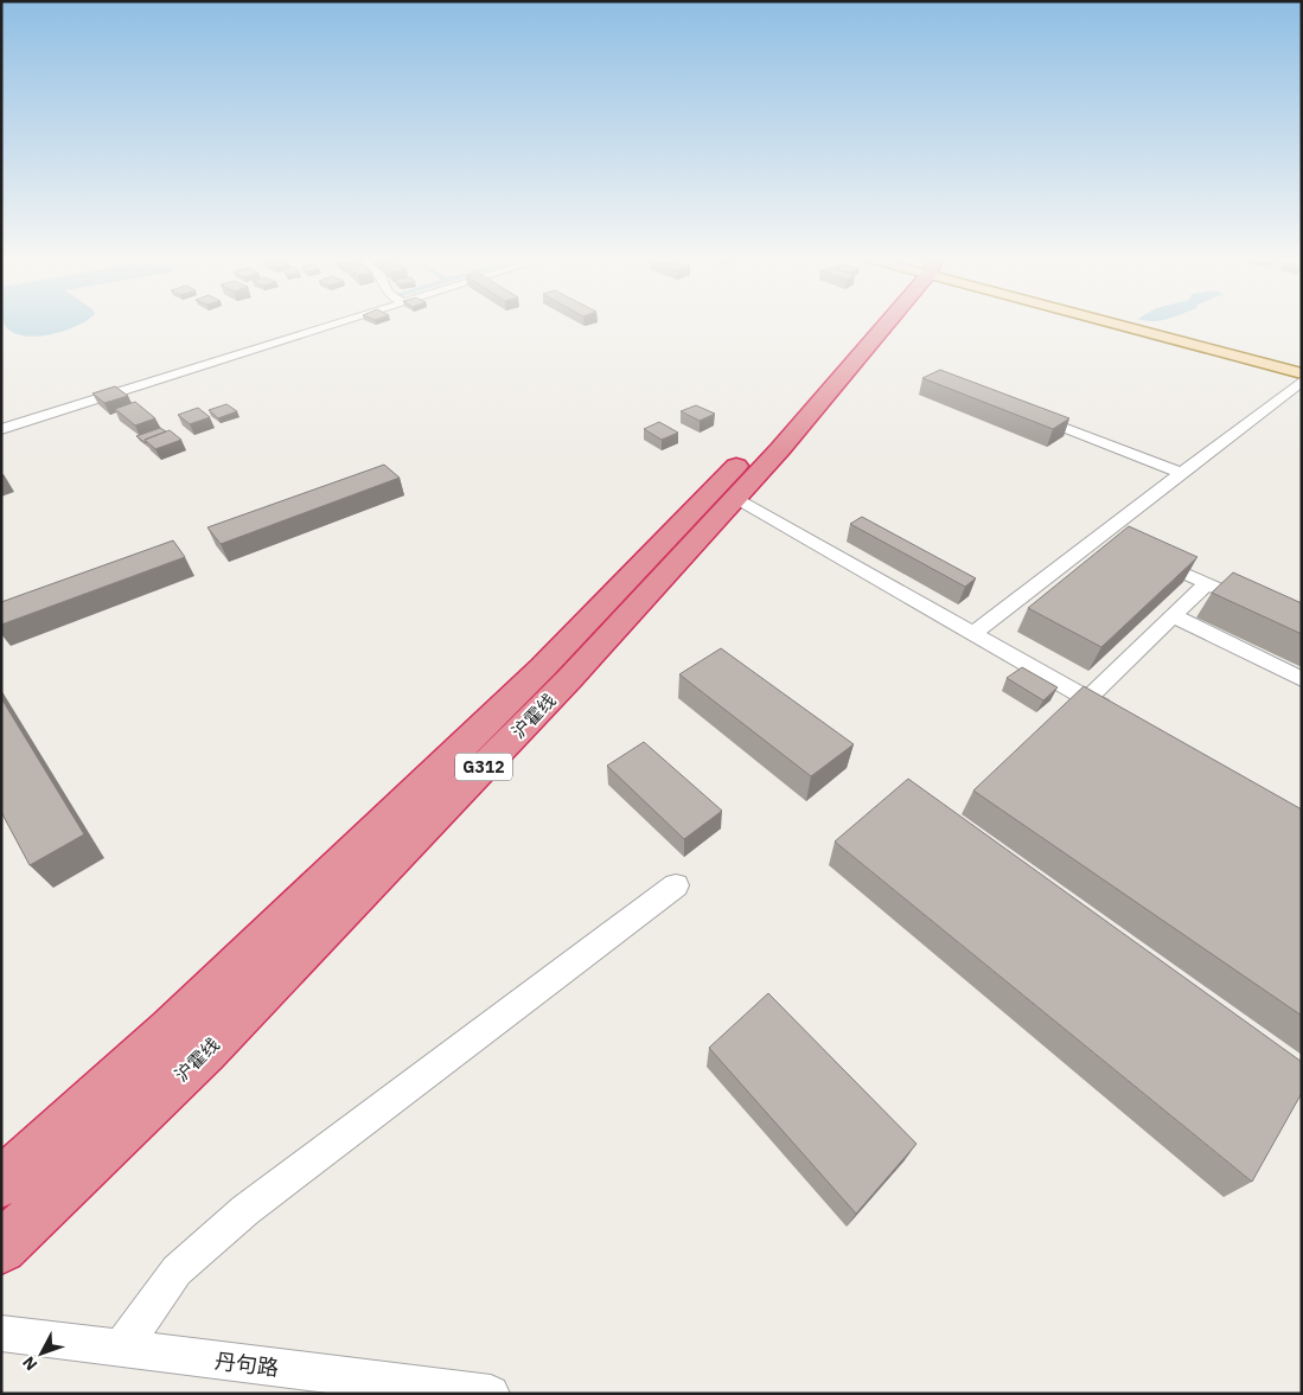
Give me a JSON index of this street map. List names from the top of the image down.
{
  "streets": {
    "highway": ["沪霍线", "G312"],
    "street": ["丹句路"]
  },
  "north": "bottom left"
}
